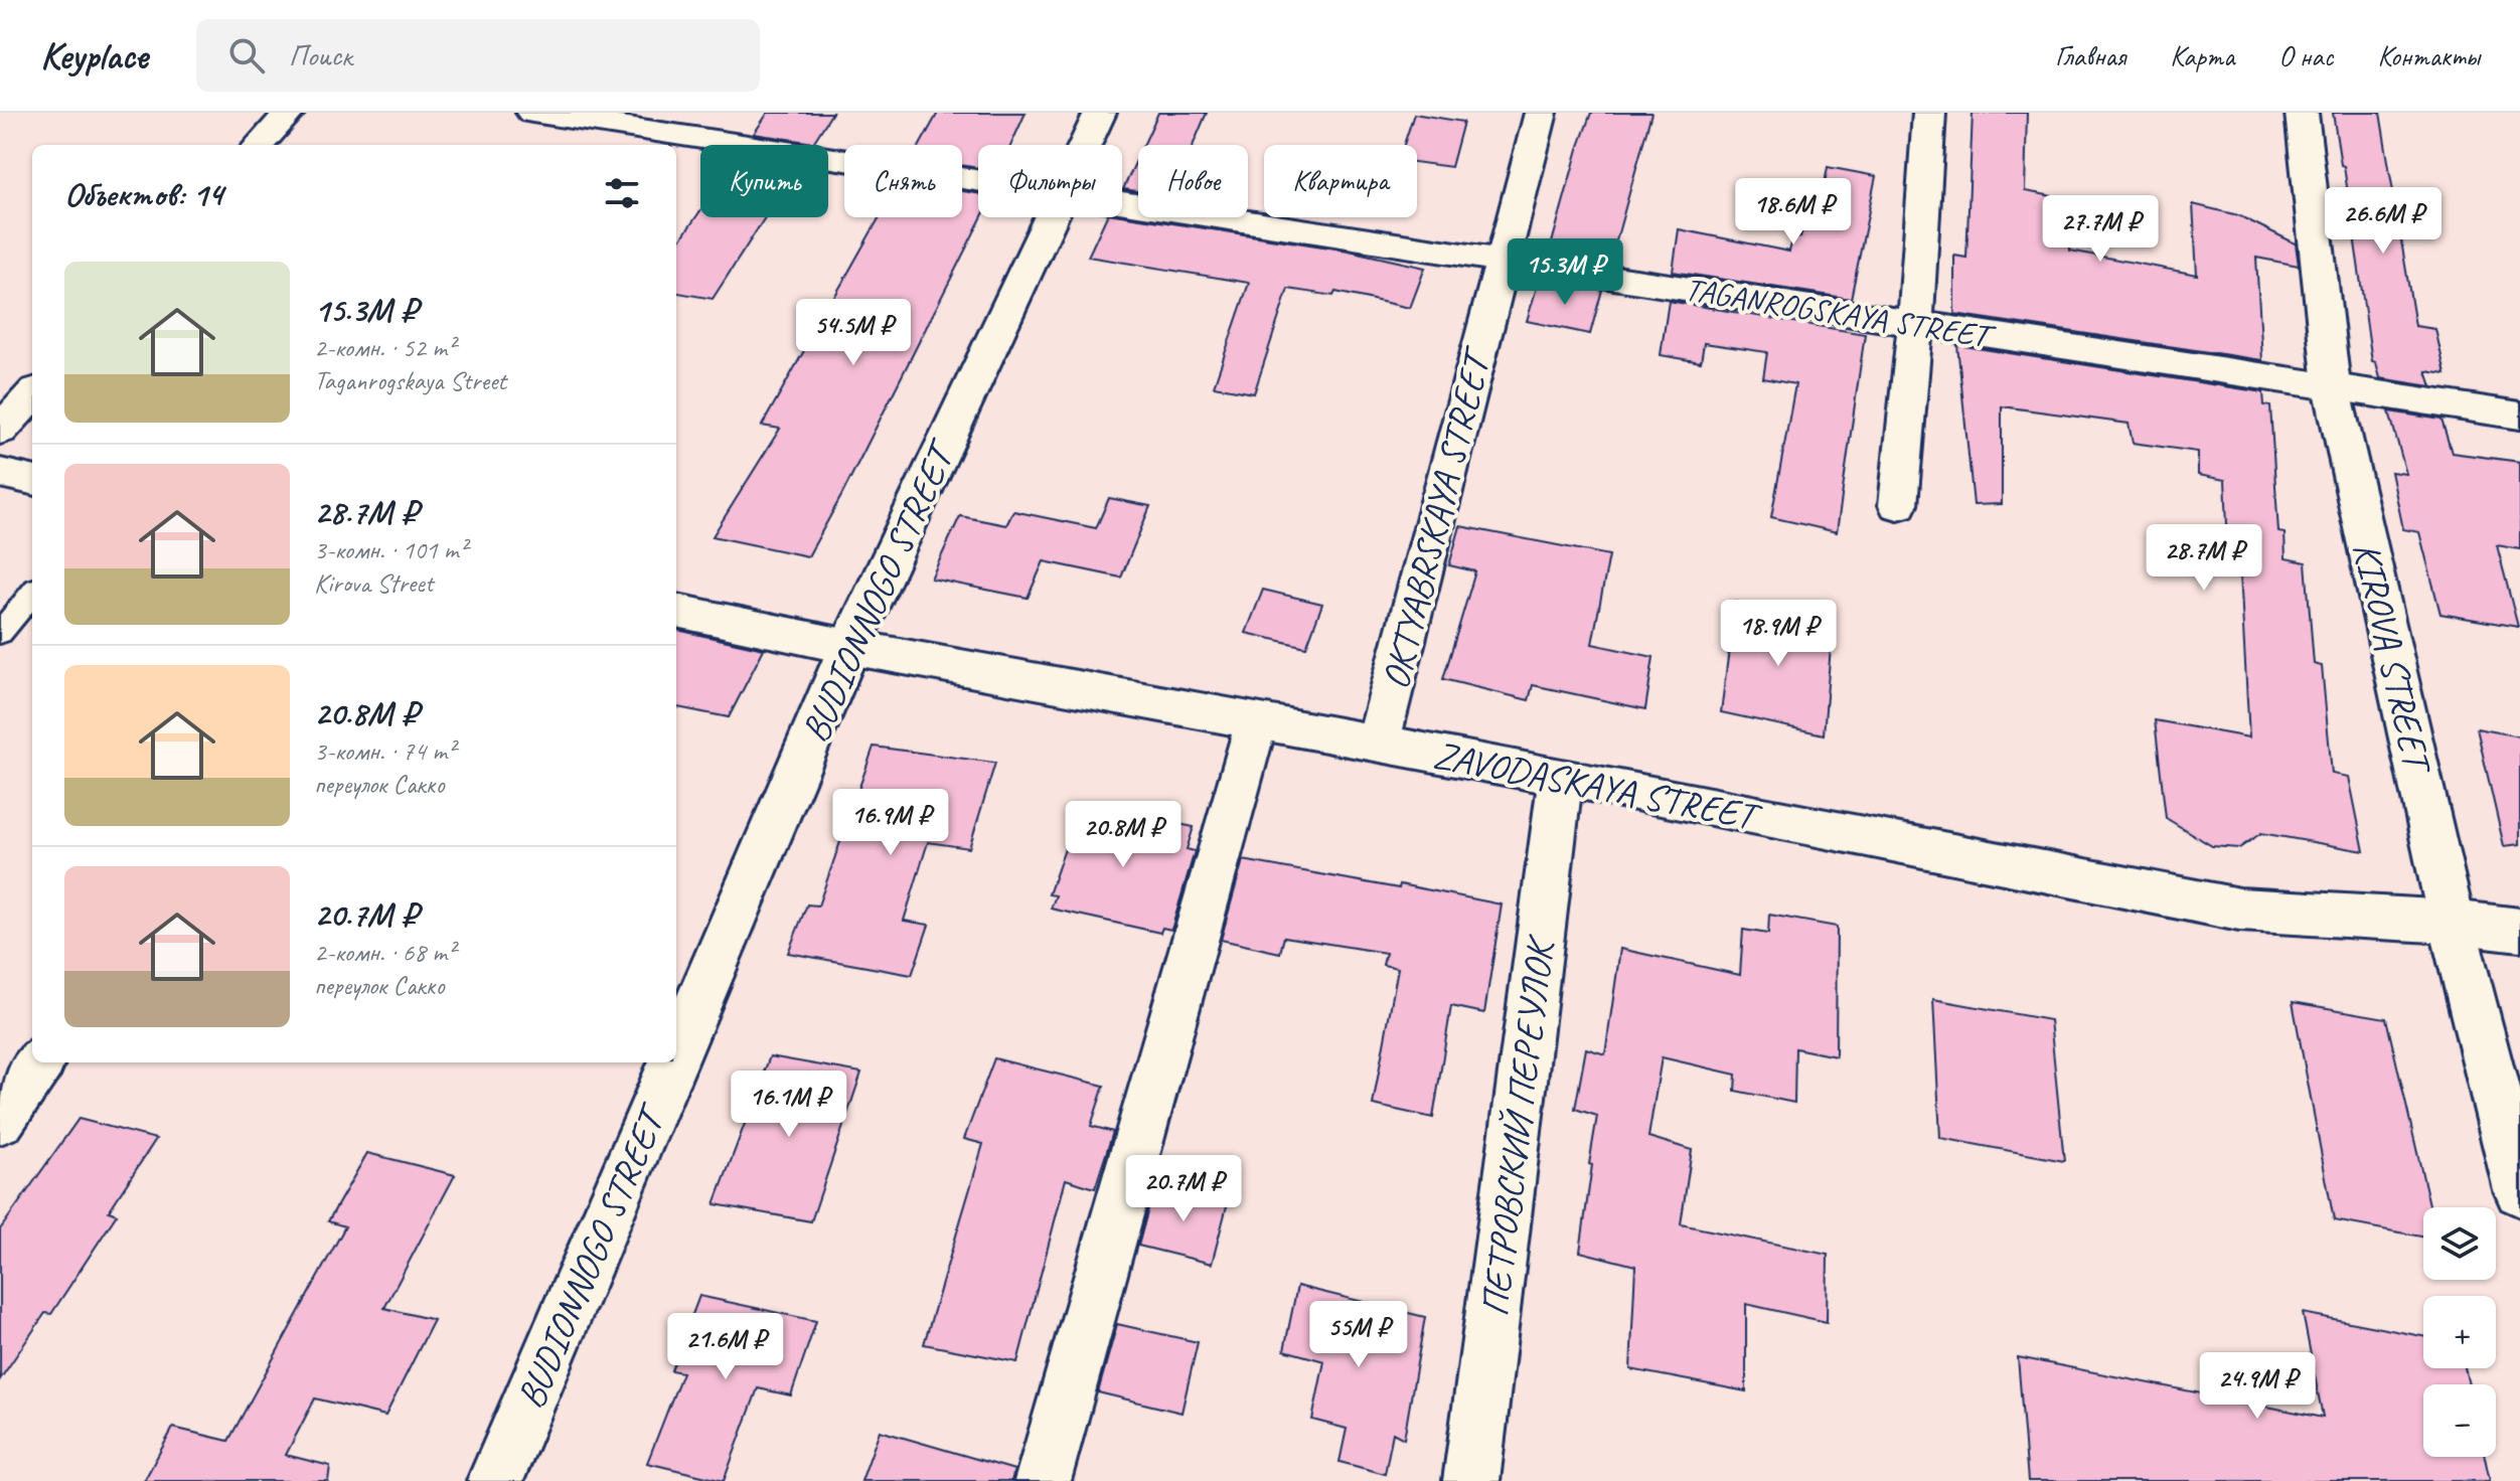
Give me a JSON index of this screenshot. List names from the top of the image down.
{
  "streets": {
    "street": [
      "TAGANROGSKAYA STREET",
      "OKTYABRSKAYA STREET",
      "BUDIONNOGO STREET",
      "KIROVA STREET",
      "ZAVODASKAYA STREET",
      "ПЕТРОВСКИЙ ПЕРЕУЛОК"
    ]
  },
  "crossings": [
    ["TAGANROGSKAYA STREET", "OKTYABRSKAYA STREET"],
    ["TAGANROGSKAYA STREET", "KIROVA STREET"],
    ["OKTYABRSKAYA STREET", "ZAVODASKAYA STREET"],
    ["BUDIONNOGO STREET", "ZAVODASKAYA STREET"],
    ["KIROVA STREET", "ZAVODASKAYA STREET"],
    ["ZAVODASKAYA STREET", "ПЕТРОВСКИЙ ПЕРЕУЛОК"]
  ],
  "page": {
    "header": "Keyplace",
    "search": "Поиск",
    "nav": [
      "Главная",
      "Карта",
      "О нас",
      "Контакты"
    ],
    "chip": [
      "Купить",
      "Снять",
      "Фильтры",
      "Новое",
      "Квартира"
    ],
    "heading": "Объектов: 14",
    "price": [
      "18.6M ₽",
      "26.6M ₽",
      "27.7M ₽",
      "15.3M ₽",
      "54.5M ₽",
      "28.7M ₽",
      "18.9M ₽",
      "16.9M ₽",
      "20.8M ₽",
      "16.1M ₽",
      "20.7M ₽",
      "55M ₽",
      "21.6M ₽",
      "24.9M ₽"
    ],
    "list": [
      {
        "name": "15.3M ₽",
        "note": "2-комн. · 52 m² · Taganrogskaya Street"
      },
      {
        "name": "28.7M ₽",
        "note": "3-комн. · 101 m² · Kirova Street"
      },
      {
        "name": "20.8M ₽",
        "note": "3-комн. · 74 m² · переулок Сакко"
      },
      {
        "name": "20.7M ₽",
        "note": "2-комн. · 68 m² · переулок Сакко"
      }
    ],
    "map_buttons": ["+", "−"]
  }
}
